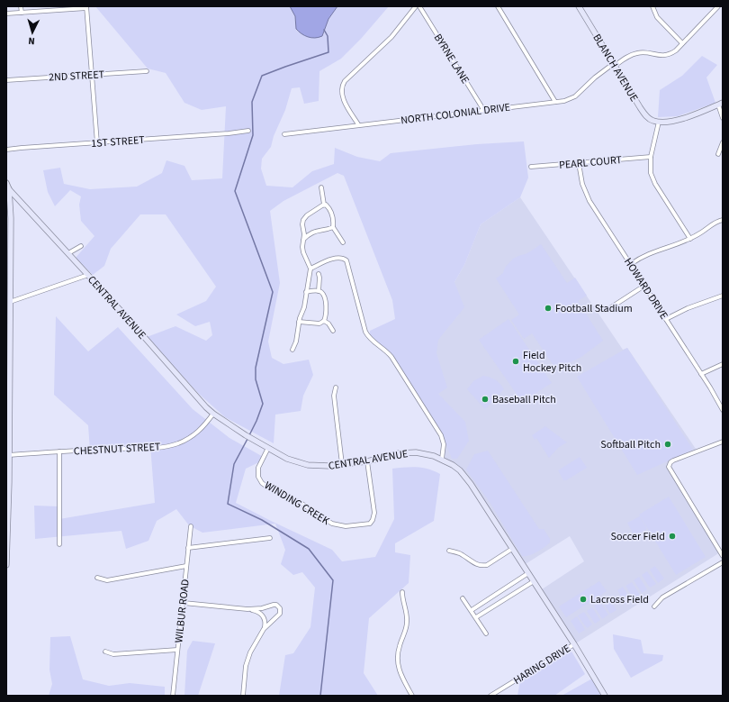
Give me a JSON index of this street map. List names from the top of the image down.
{
  "streets": {
    "street": [
      "BYRNE LANE",
      "BLANCH AVENUE",
      "2ND STREET",
      "NORTH COLONIAL DRIVE",
      "1ST STREET",
      "PEARL COURT",
      "HOWARD DRIVE",
      "CENTRAL AVENUE",
      "CHESTNUT STREET",
      "WINDING CREEK",
      "WILBUR ROAD",
      "HARING DRIVE"
    ]
  },
  "crossings": [
    ["BYRNE LANE", "NORTH COLONIAL DRIVE"],
    ["BLANCH AVENUE", "NORTH COLONIAL DRIVE"],
    ["PEARL COURT", "HOWARD DRIVE"],
    ["CENTRAL AVENUE", "CHESTNUT STREET"],
    ["CENTRAL AVENUE", "WINDING CREEK"],
    ["CENTRAL AVENUE", "HARING DRIVE"]
  ],
  "places": [
    "Football Stadium",
    "Field Hockey Pitch",
    "Baseball Pitch",
    "Softball Pitch",
    "Soccer Field",
    "Lacross Field"
  ],
  "north": "bottom"
}
